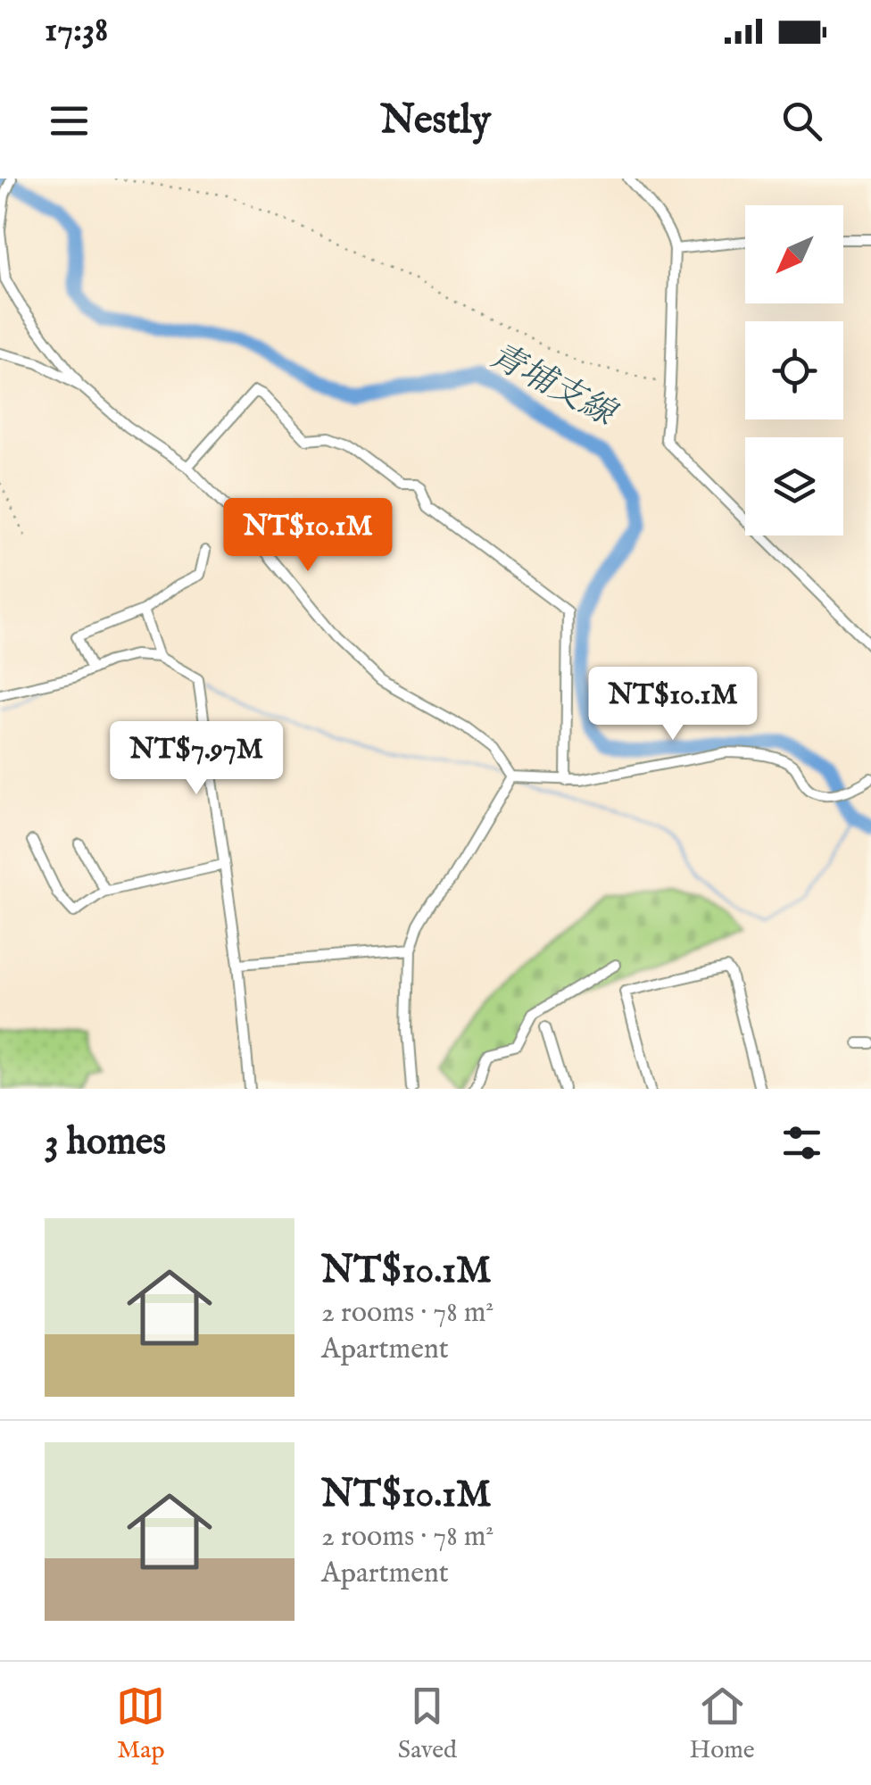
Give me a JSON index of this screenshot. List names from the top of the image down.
{
  "water": ["青埔支線"],
  "north": "bottom left",
  "page": {
    "status": "17:38",
    "header": "Nestly",
    "price": ["NT$10.1M", "NT$10.1M", "NT$7.97M"],
    "heading": "3 homes",
    "list": [
      {
        "name": "NT$10.1M",
        "note": "2 rooms · 78 m² · Apartment"
      },
      {
        "name": "NT$10.1M",
        "note": "2 rooms · 78 m² · Apartment"
      }
    ],
    "tabs": ["Map", "Saved", "Home"]
  }
}
